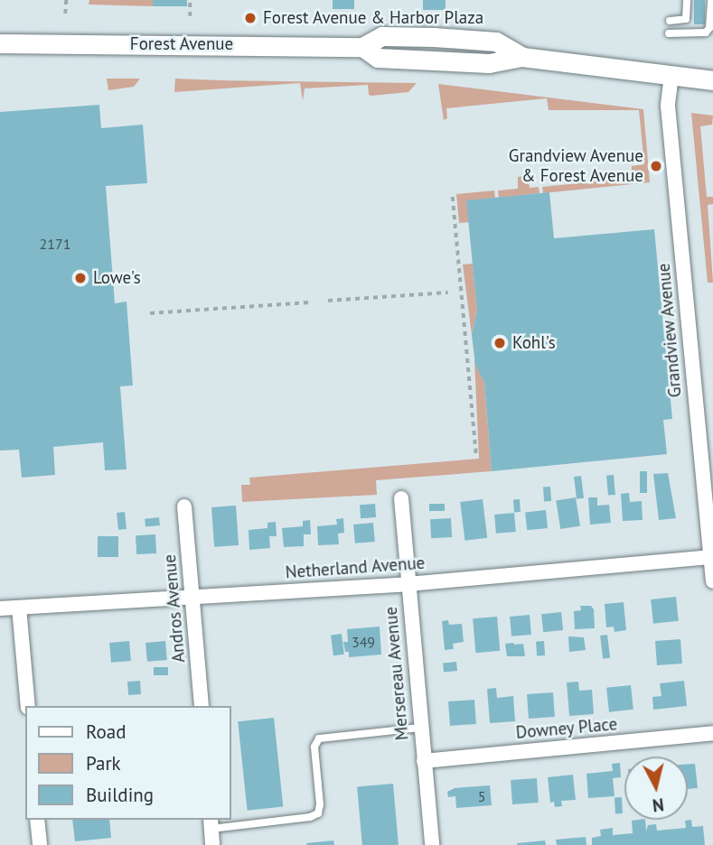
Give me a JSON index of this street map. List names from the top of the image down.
{
  "streets": {
    "main road": ["Forest Avenue"],
    "street": [
      "Grandview Avenue",
      "Netherland Avenue",
      "Andros Avenue",
      "Mersereau Avenue",
      "Downey Place"
    ]
  },
  "crossings": [
    ["Forest Avenue", "Grandview Avenue"],
    ["Grandview Avenue", "Netherland Avenue"],
    ["Netherland Avenue", "Andros Avenue"],
    ["Netherland Avenue", "Mersereau Avenue"],
    ["Mersereau Avenue", "Downey Place"]
  ],
  "places": [
    "Forest Avenue & Harbor Plaza",
    "Grandview Avenue & Forest Avenue",
    "Lowe's",
    "Kohl's"
  ],
  "house_numbers": ["2171", "349", "5"],
  "legend": ["Road", "Park", "Building"],
  "north": "bottom"
}
